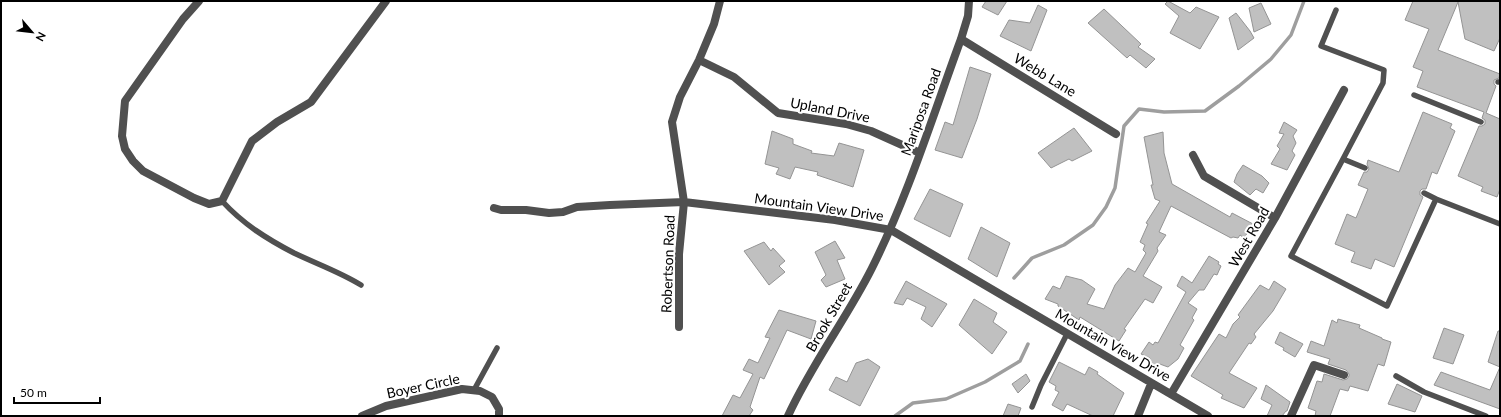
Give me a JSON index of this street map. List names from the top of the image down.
{
  "streets": {
    "street": [
      "Webb Lane",
      "Upland Drive",
      "Mariposa Road",
      "Mountain View Drive",
      "West Road",
      "Robertson Road",
      "Brook Street",
      "Boyer Circle"
    ]
  },
  "crossings": [
    ["Webb Lane", "Mariposa Road"],
    ["Upland Drive", "Mariposa Road"],
    ["Mariposa Road", "Mountain View Drive"],
    ["Mariposa Road", "Brook Street"],
    ["Mountain View Drive", "West Road"],
    ["Mountain View Drive", "Robertson Road"],
    ["Mountain View Drive", "Brook Street"]
  ],
  "scale_bar": "50 m",
  "north": "bottom right"
}
